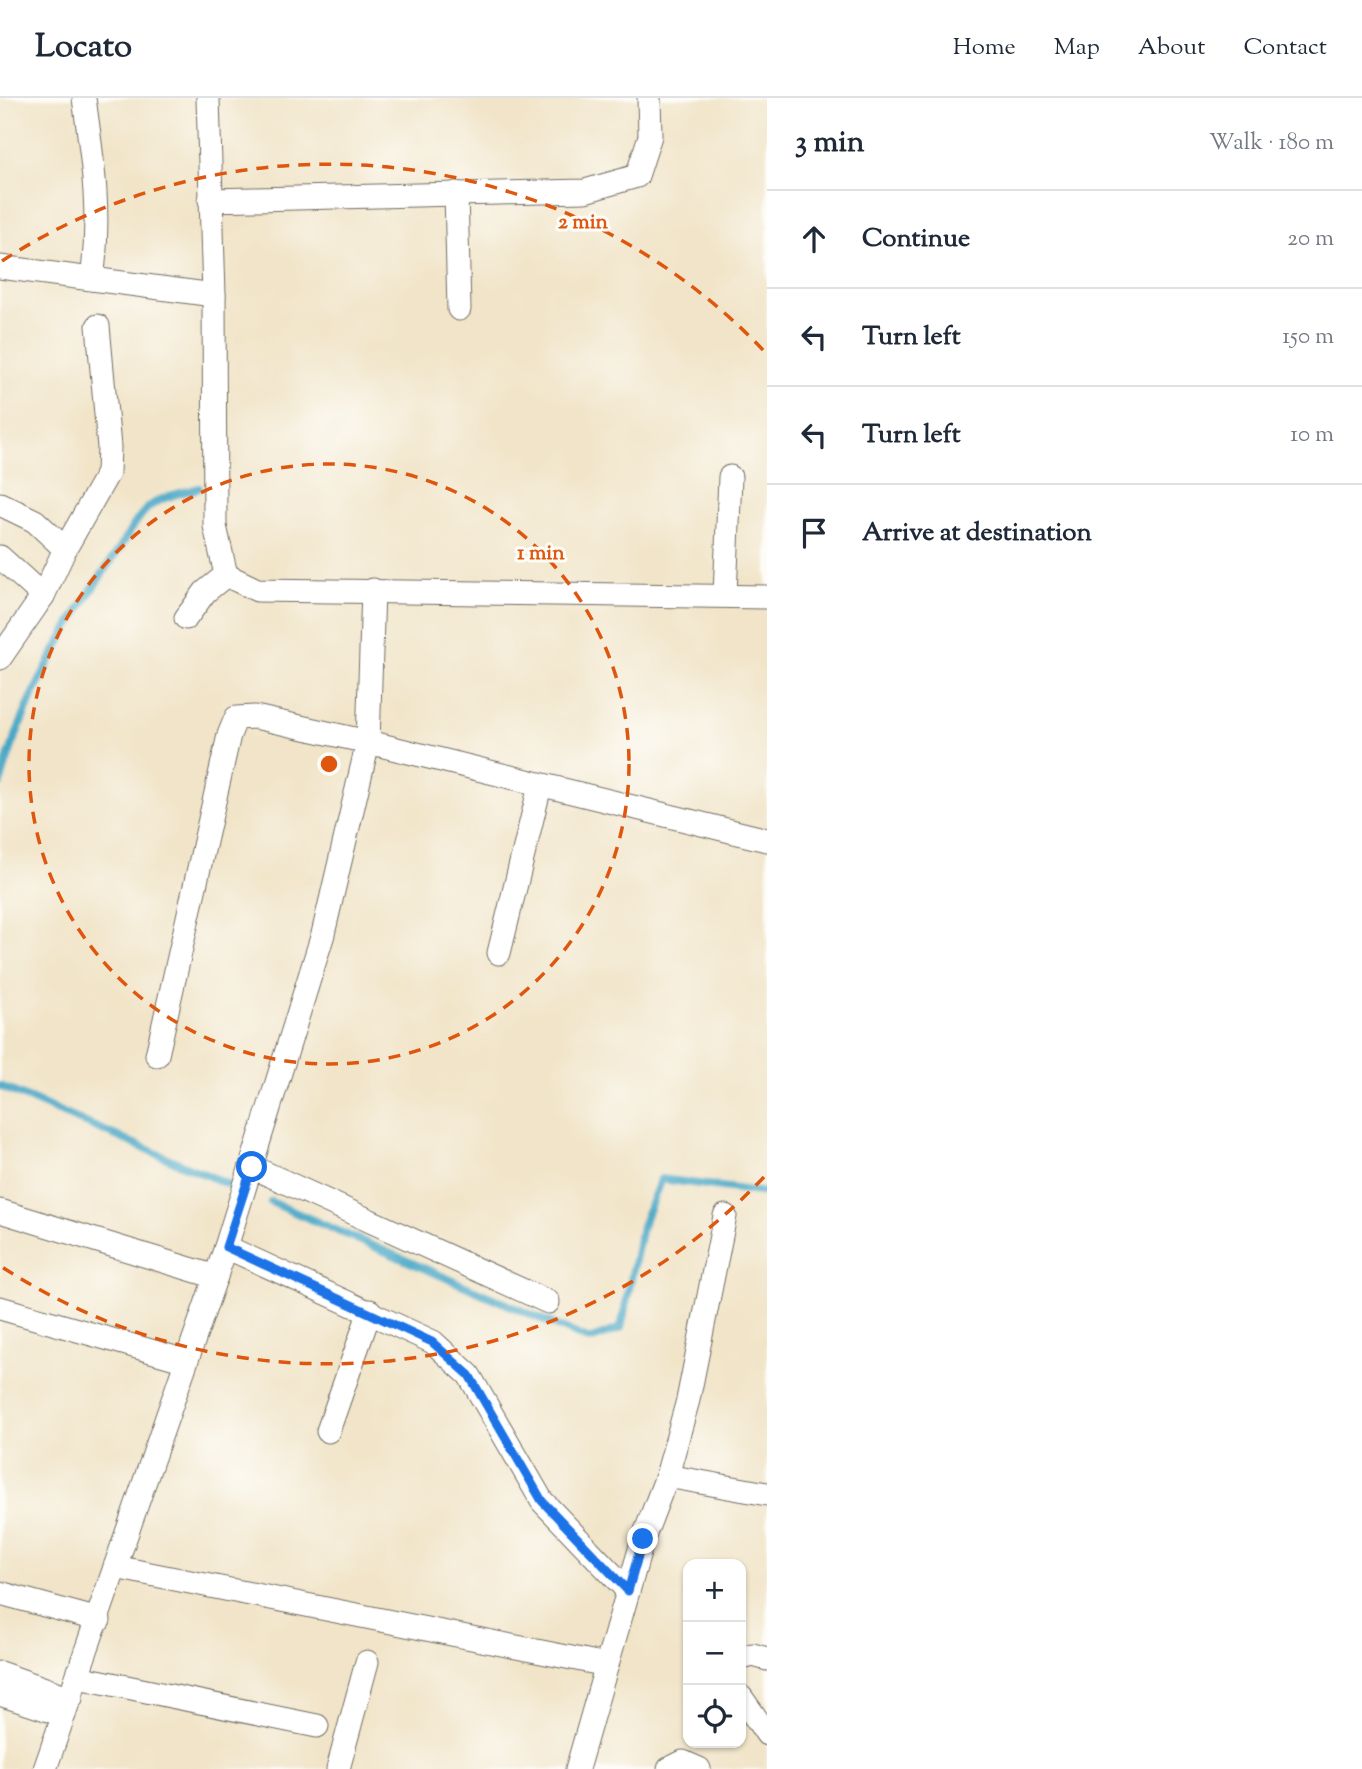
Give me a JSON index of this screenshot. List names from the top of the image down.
{
  "page": {
    "header": "Locato",
    "nav": [
      "Home",
      "Map",
      "About",
      "Contact"
    ],
    "heading": ["3 min", "Walk · 180 m"],
    "list": [
      ["Continue", "20 m"],
      ["Turn left", "150 m"],
      ["Turn left", "10 m"],
      "Arrive at destination"
    ],
    "map_buttons": ["+", "−"]
  },
  "rings": ["2 min", "1 min"]
}
